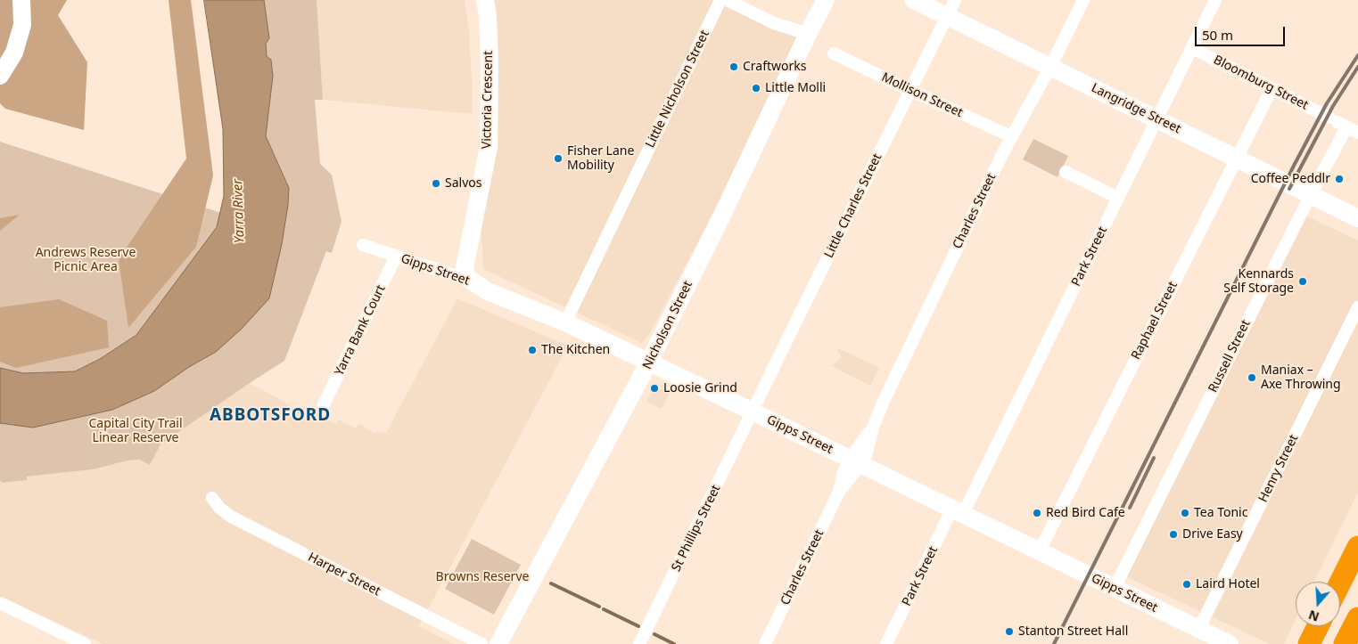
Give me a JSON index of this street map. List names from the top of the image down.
{
  "streets": {
    "street": [
      "Bloomburg Street",
      "Little Nicholson Street",
      "Mollison Street",
      "Victoria Crescent",
      "Langridge Street",
      "Little Charles Street",
      "Charles Street",
      "Park Street",
      "Gipps Street",
      "Raphael Street",
      "Nicholson Street",
      "Yarra Bank Court",
      "Russell Street",
      "Henry Street",
      "St Phillips Street",
      "Harper Street"
    ]
  },
  "crossings": [
    ["Bloomburg Street", "Park Street"],
    ["Bloomburg Street", "Raphael Street"],
    ["Bloomburg Street", "Russell Street"],
    ["Little Nicholson Street", "Gipps Street"],
    ["Mollison Street", "Little Charles Street"],
    ["Mollison Street", "Charles Street"],
    ["Victoria Crescent", "Gipps Street"],
    ["Langridge Street", "Little Charles Street"],
    ["Langridge Street", "Charles Street"],
    ["Langridge Street", "Park Street"],
    ["Langridge Street", "Raphael Street"],
    ["Langridge Street", "Russell Street"],
    ["Little Charles Street", "Gipps Street"],
    ["Little Charles Street", "St Phillips Street"],
    ["Charles Street", "Gipps Street"],
    ["Park Street", "Gipps Street"],
    ["Gipps Street", "Raphael Street"],
    ["Gipps Street", "Nicholson Street"],
    ["Gipps Street", "Yarra Bank Court"],
    ["Gipps Street", "Russell Street"],
    ["Gipps Street", "Henry Street"],
    ["Gipps Street", "St Phillips Street"]
  ],
  "districts": ["ABBOTSFORD"],
  "water": ["Yarra River"],
  "parks": ["Andrews Reserve Picnic Area", "Capital City Trail Linear Reserve", "Browns Reserve"],
  "places": [
    "Craftworks",
    "Little Molli",
    "Fisher Lane Mobility",
    "Coffee Peddlr",
    "Salvos",
    "Kennards Self Storage",
    "The Kitchen",
    "Maniax – Axe Throwing",
    "Loosie Grind",
    "Red Bird Cafe",
    "Tea Tonic",
    "Drive Easy",
    "Laird Hotel",
    "Stanton Street Hall"
  ],
  "scale_bar": "50 m",
  "north": "bottom"
}
